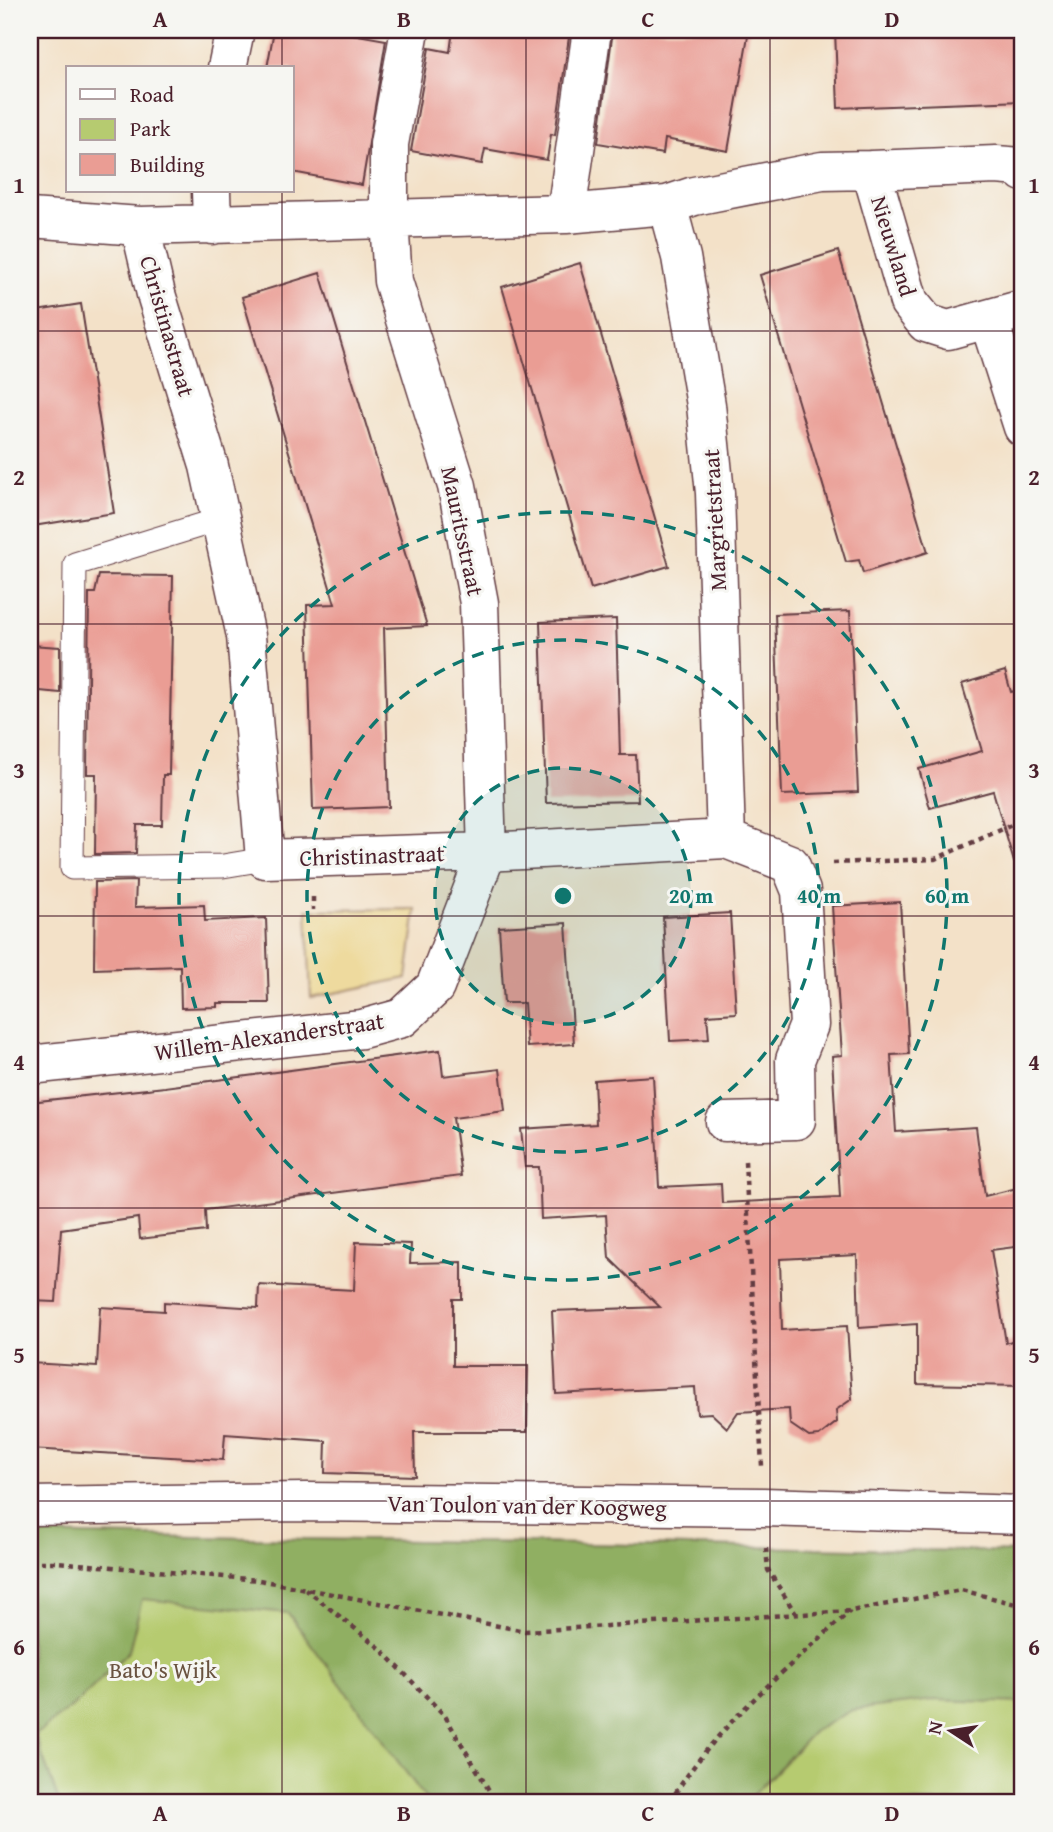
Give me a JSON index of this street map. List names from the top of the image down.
{
  "streets": {
    "street": [
      "Nieuwland",
      "Christinastraat",
      "Margrietstraat",
      "Mauritsstraat",
      "Willem-Alexanderstraat",
      "Van Toulon van der Koogweg"
    ]
  },
  "crossings": [
    ["Christinastraat", "Margrietstraat"],
    ["Christinastraat", "Mauritsstraat"],
    ["Christinastraat", "Willem-Alexanderstraat"],
    ["Mauritsstraat", "Willem-Alexanderstraat"]
  ],
  "parks": ["Bato's Wijk"],
  "legend": ["Road", "Park", "Building"],
  "north": "left",
  "grid": {
    "columns": [
      "A",
      "B",
      "C",
      "D"
    ],
    "rows": [
      "1",
      "2",
      "3",
      "4",
      "5",
      "6"
    ]
  },
  "rings": ["20 m", "40 m", "60 m"]
}
